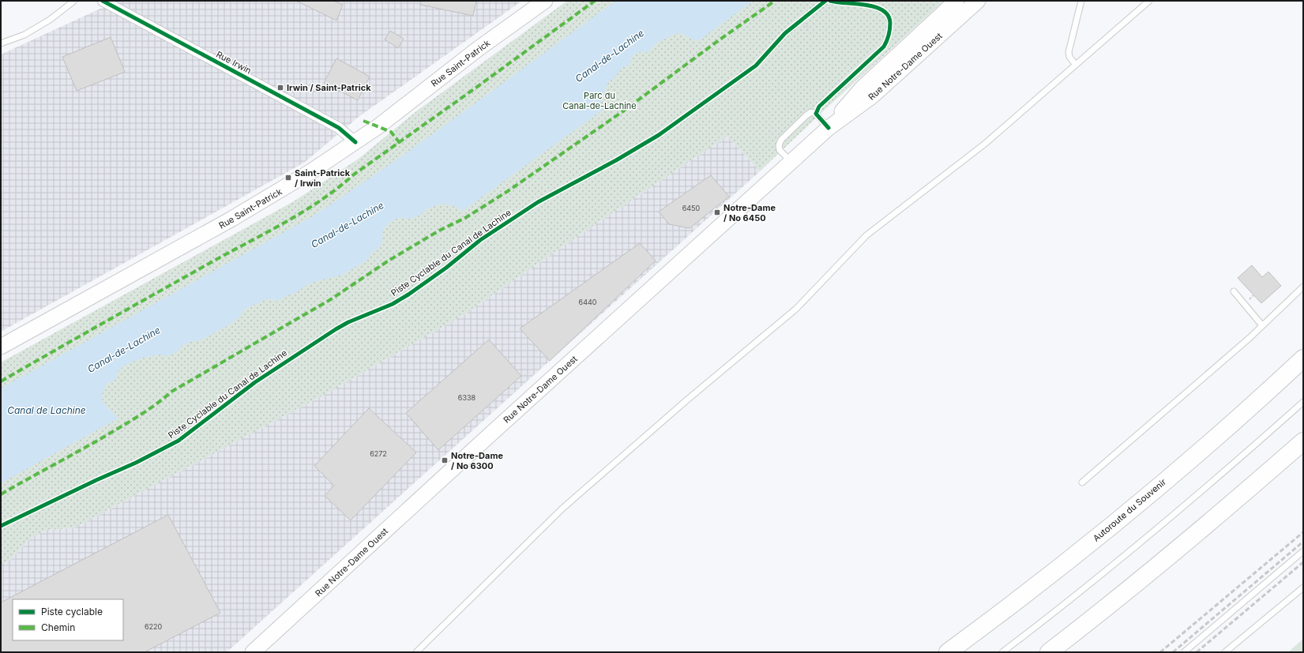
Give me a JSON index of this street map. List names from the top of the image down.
{
  "streets": {
    "highway": ["Autoroute du Souvenir"],
    "main road": ["Rue Saint-Patrick", "Rue Notre-Dame Ouest"],
    "street": ["Rue Irwin"],
    "cycle path": ["Piste Cyclable du Canal de Lachine"]
  },
  "crossings": [
    ["Rue Irwin", "Rue Saint-Patrick"]
  ],
  "water": ["Canal-de-Lachine", "Canal de Lachine"],
  "parks": ["Parc du Canal-de-Lachine"],
  "places": {
    "transit": [
      "Irwin / Saint-Patrick",
      "Saint-Patrick / Irwin",
      "Notre-Dame / No 6450",
      "Notre-Dame / No 6300"
    ]
  },
  "house_numbers": [
    "6450",
    "6440",
    "6338",
    "6272",
    "6220"
  ],
  "legend": ["Piste cyclable", "Chemin"]
}
